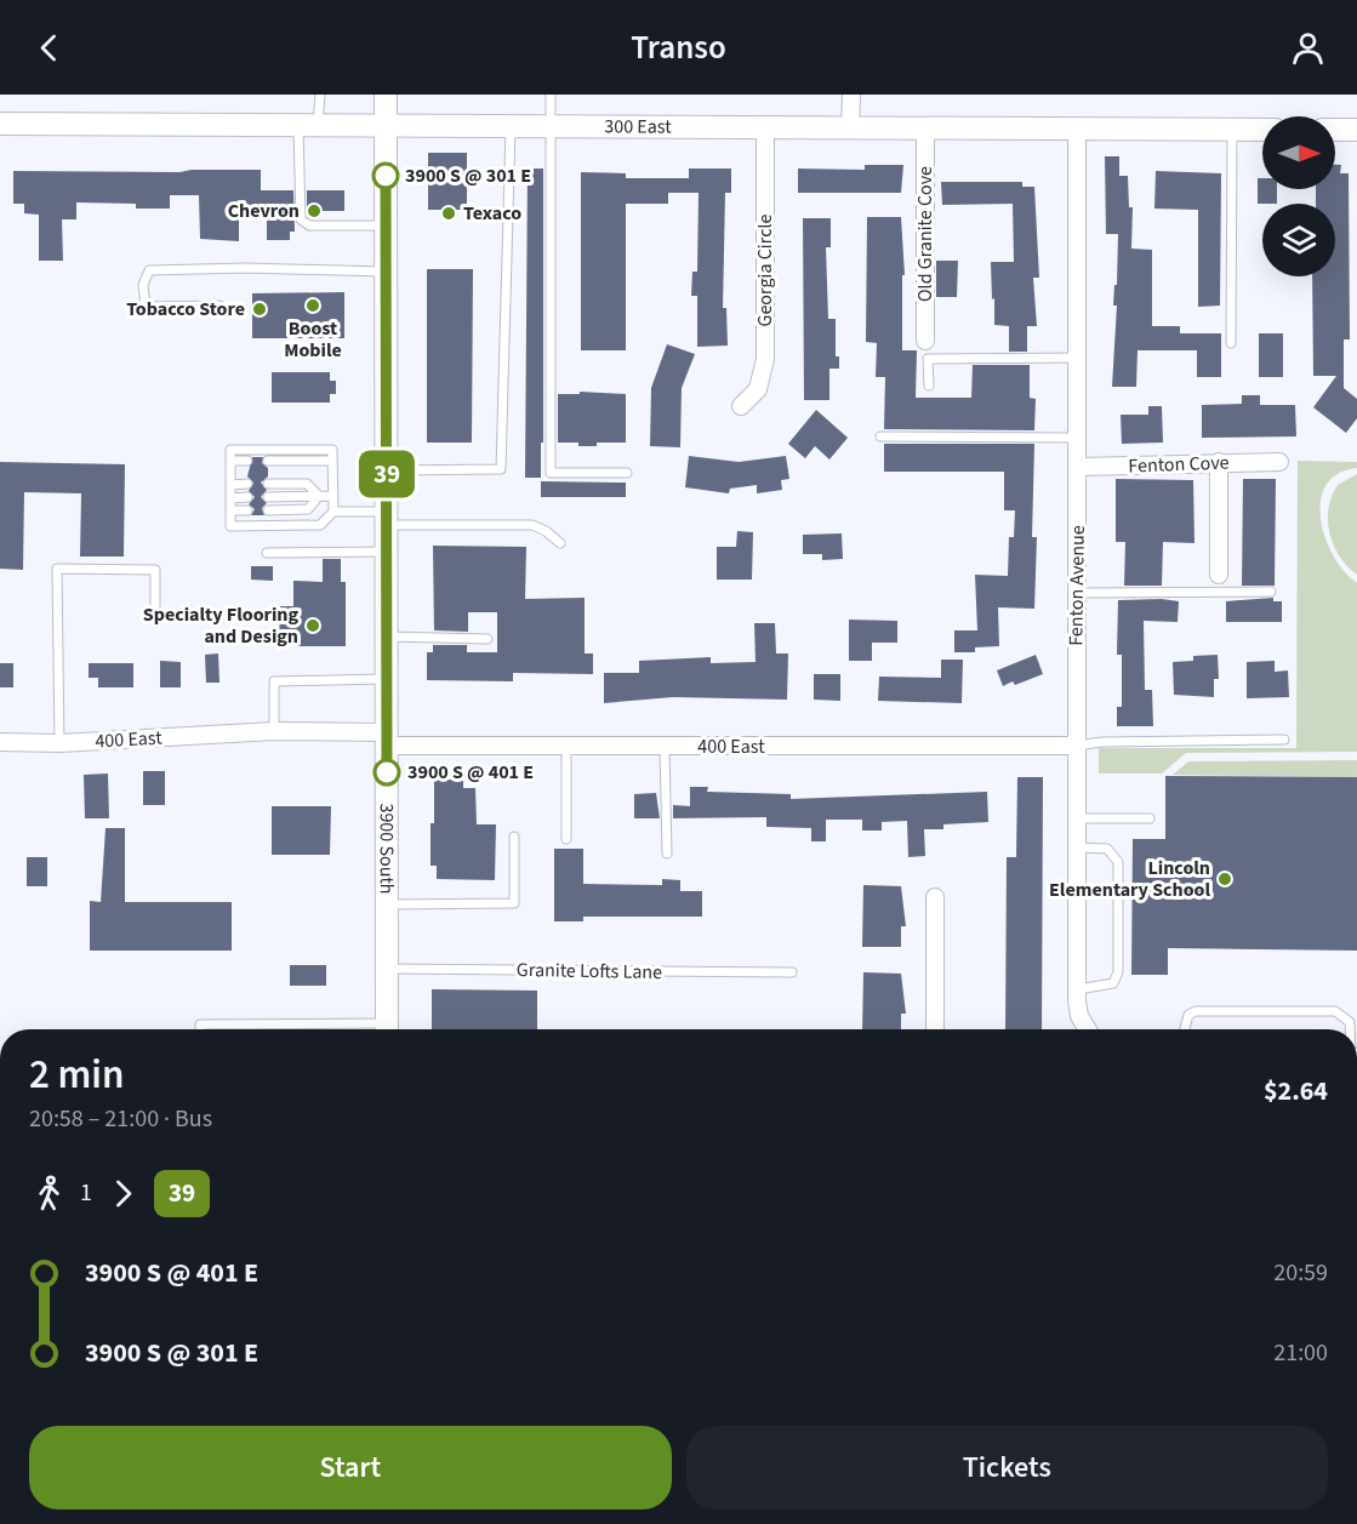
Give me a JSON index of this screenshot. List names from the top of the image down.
{
  "streets": {
    "street": [
      "300 East",
      "Old Granite Cove",
      "Georgia Circle",
      "Fenton Cove",
      "Fenton Avenue",
      "400 East",
      "3900 South"
    ],
    "lane": ["Granite Lofts Lane"]
  },
  "crossings": [
    ["300 East", "Old Granite Cove"],
    ["300 East", "Georgia Circle"],
    ["300 East", "Fenton Avenue"],
    ["300 East", "3900 South"],
    ["Fenton Cove", "Fenton Avenue"],
    ["Fenton Avenue", "400 East"],
    ["400 East", "3900 South"],
    ["3900 South", "Granite Lofts Lane"]
  ],
  "places": [
    "3900 S @ 301 E",
    "Chevron",
    "Texaco",
    "Boost Mobile",
    "Tobacco Store",
    "Specialty Flooring and Design",
    "3900 S @ 401 E",
    "Lincoln Elementary School"
  ],
  "lines": ["bus line 39"],
  "north": "right",
  "page": {
    "header": "Transo",
    "on_map": "39",
    "heading": ["2 min", "20:58 – 21:00 · Bus", "$2.64"],
    "legs": ["1", "39"],
    "list": [
      {
        "name": "3900 S @ 401 E",
        "value": "20:59"
      },
      {
        "name": "3900 S @ 301 E",
        "value": "21:00"
      }
    ],
    "buttons": ["Start", "Tickets"]
  }
}
